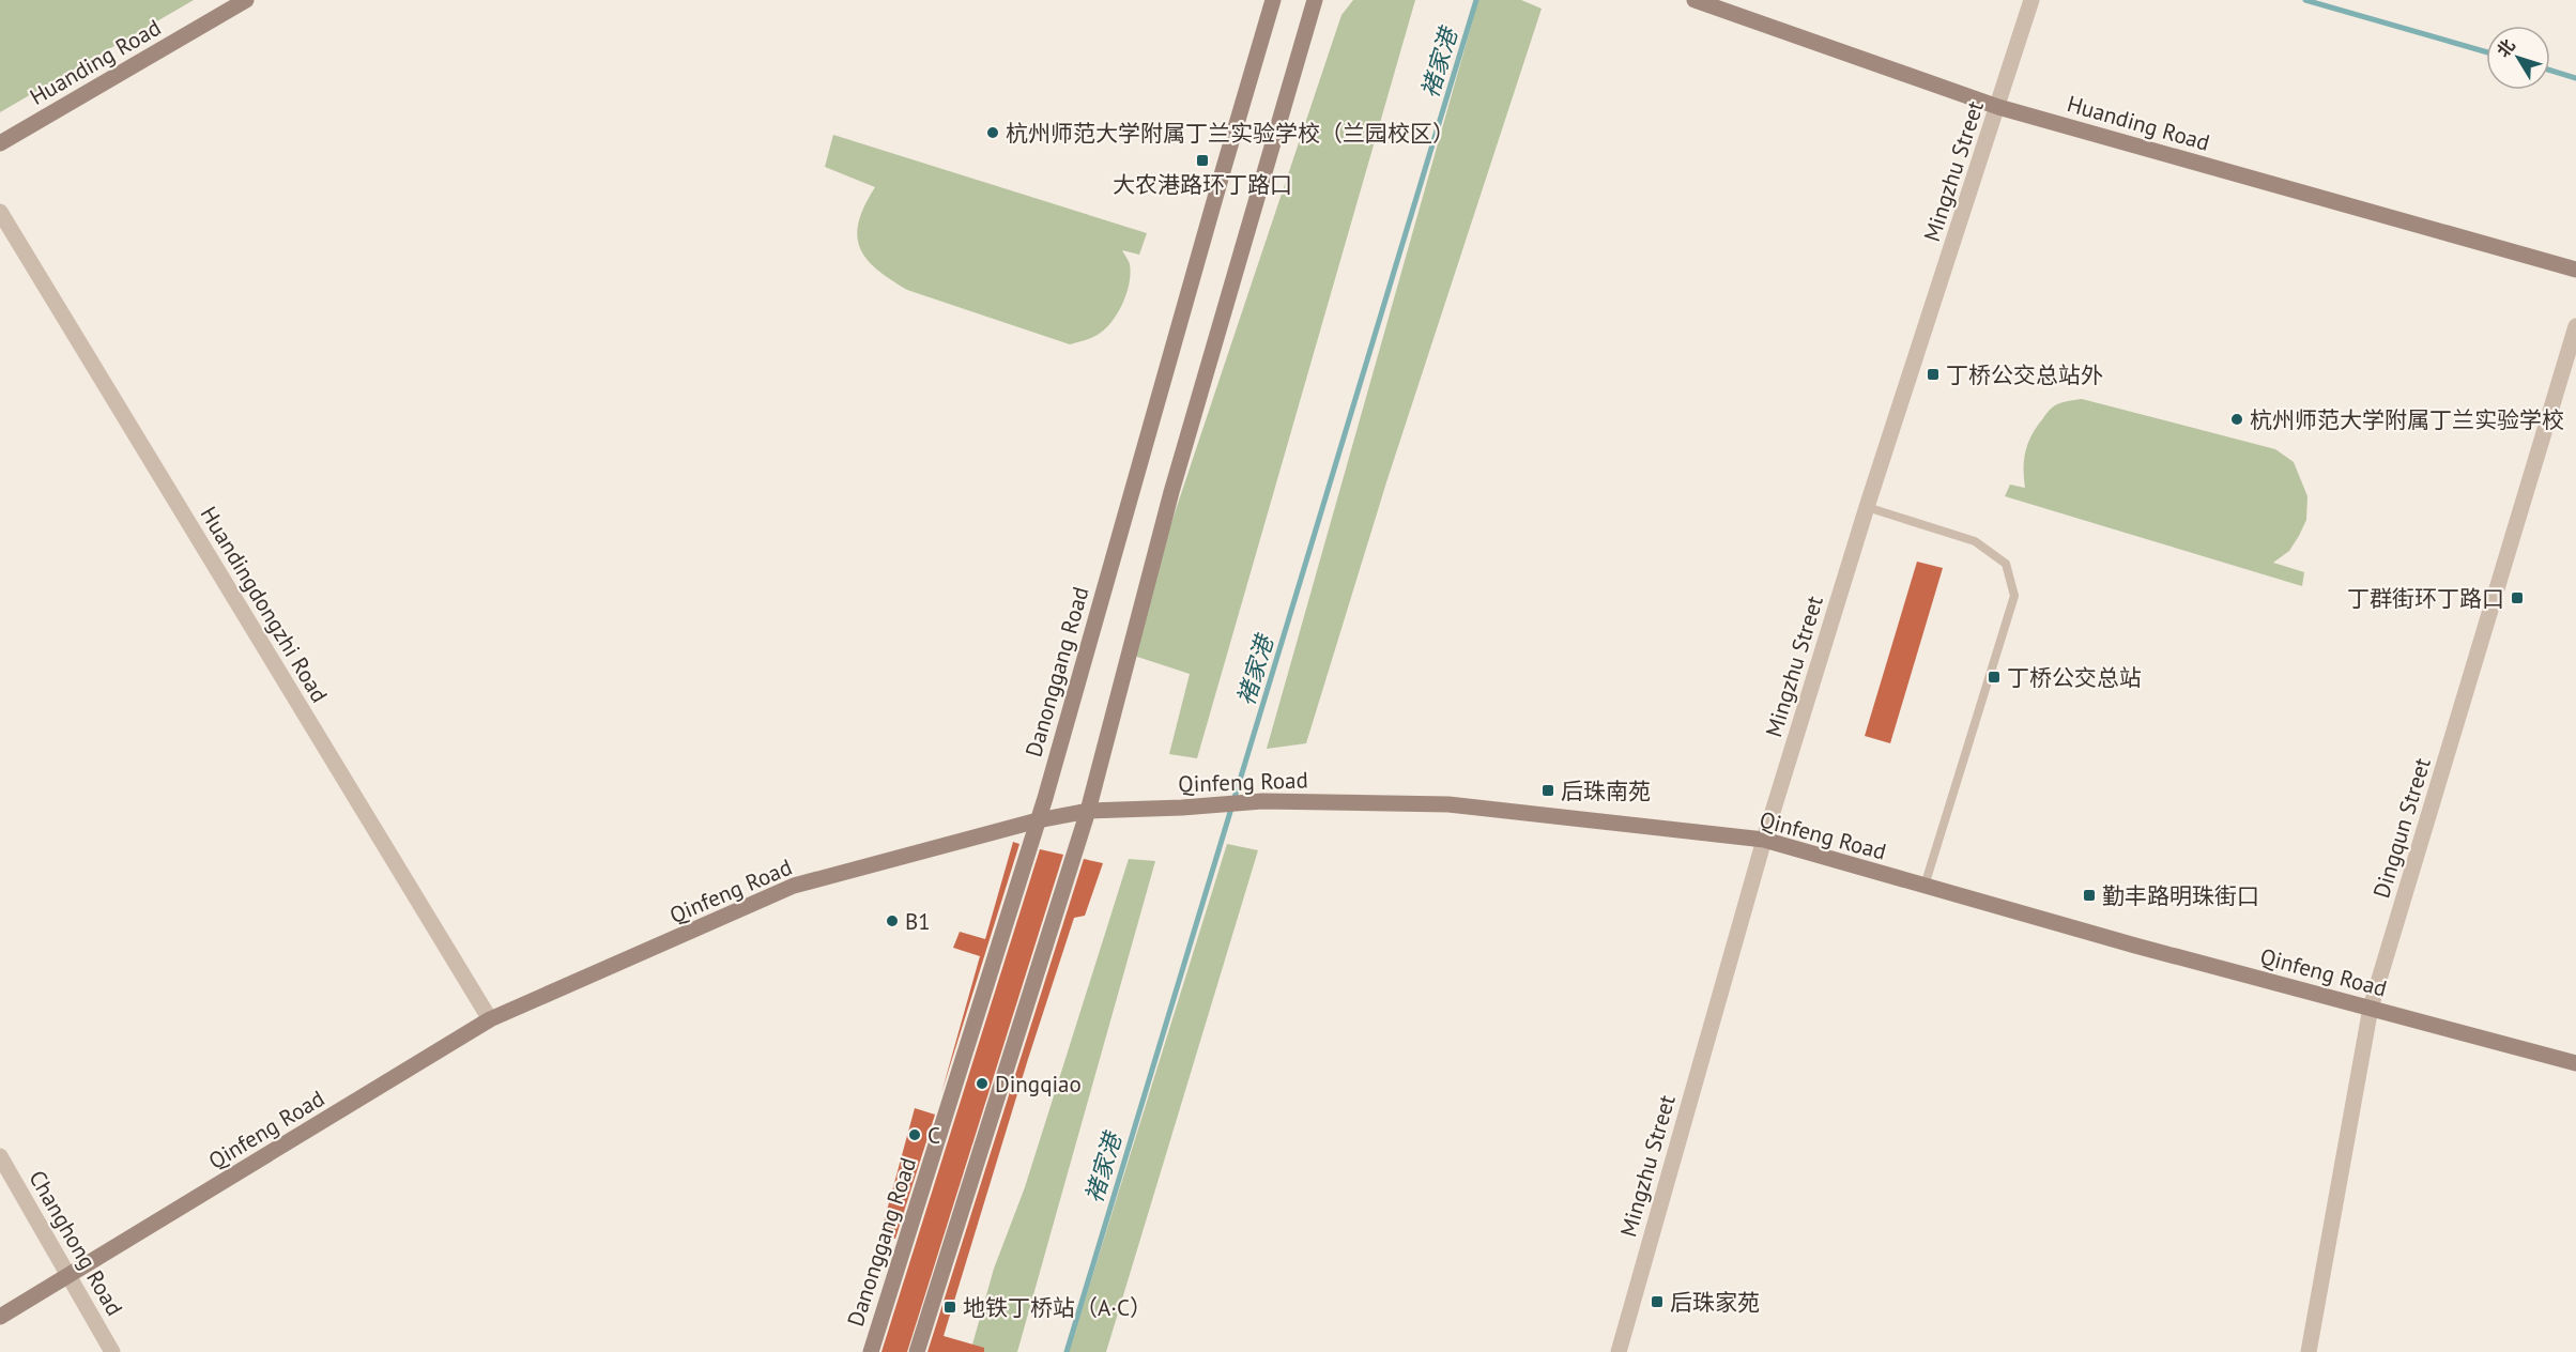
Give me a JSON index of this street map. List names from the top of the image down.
{
  "streets": {
    "main road": ["Huanding Road", "Danonggang Road", "Qinfeng Road"],
    "street": [
      "Mingzhu Street",
      "Huandingdongzhi Road",
      "Dingqun Street",
      "Changhong Road"
    ]
  },
  "crossings": [
    ["Huanding Road", "Mingzhu Street"],
    ["Mingzhu Street", "Qinfeng Road"],
    ["Huandingdongzhi Road", "Qinfeng Road"],
    ["Danonggang Road", "Qinfeng Road"],
    ["Qinfeng Road", "Dingqun Street"],
    ["Qinfeng Road", "Changhong Road"]
  ],
  "water": ["褚家港"],
  "places": {
    "other": [
      "杭州师范大学附属丁兰实验学校（兰园校区）",
      "杭州师范大学附属丁兰实验学校",
      "B1",
      "Dingqiao",
      "C"
    ],
    "transit": [
      "大农港路环丁路口",
      "丁桥公交总站外",
      "丁群街环丁路口",
      "丁桥公交总站",
      "后珠南苑",
      "勤丰路明珠街口",
      "后珠家苑",
      "地铁丁桥站（A·C）"
    ]
  },
  "north": "top left"
}
